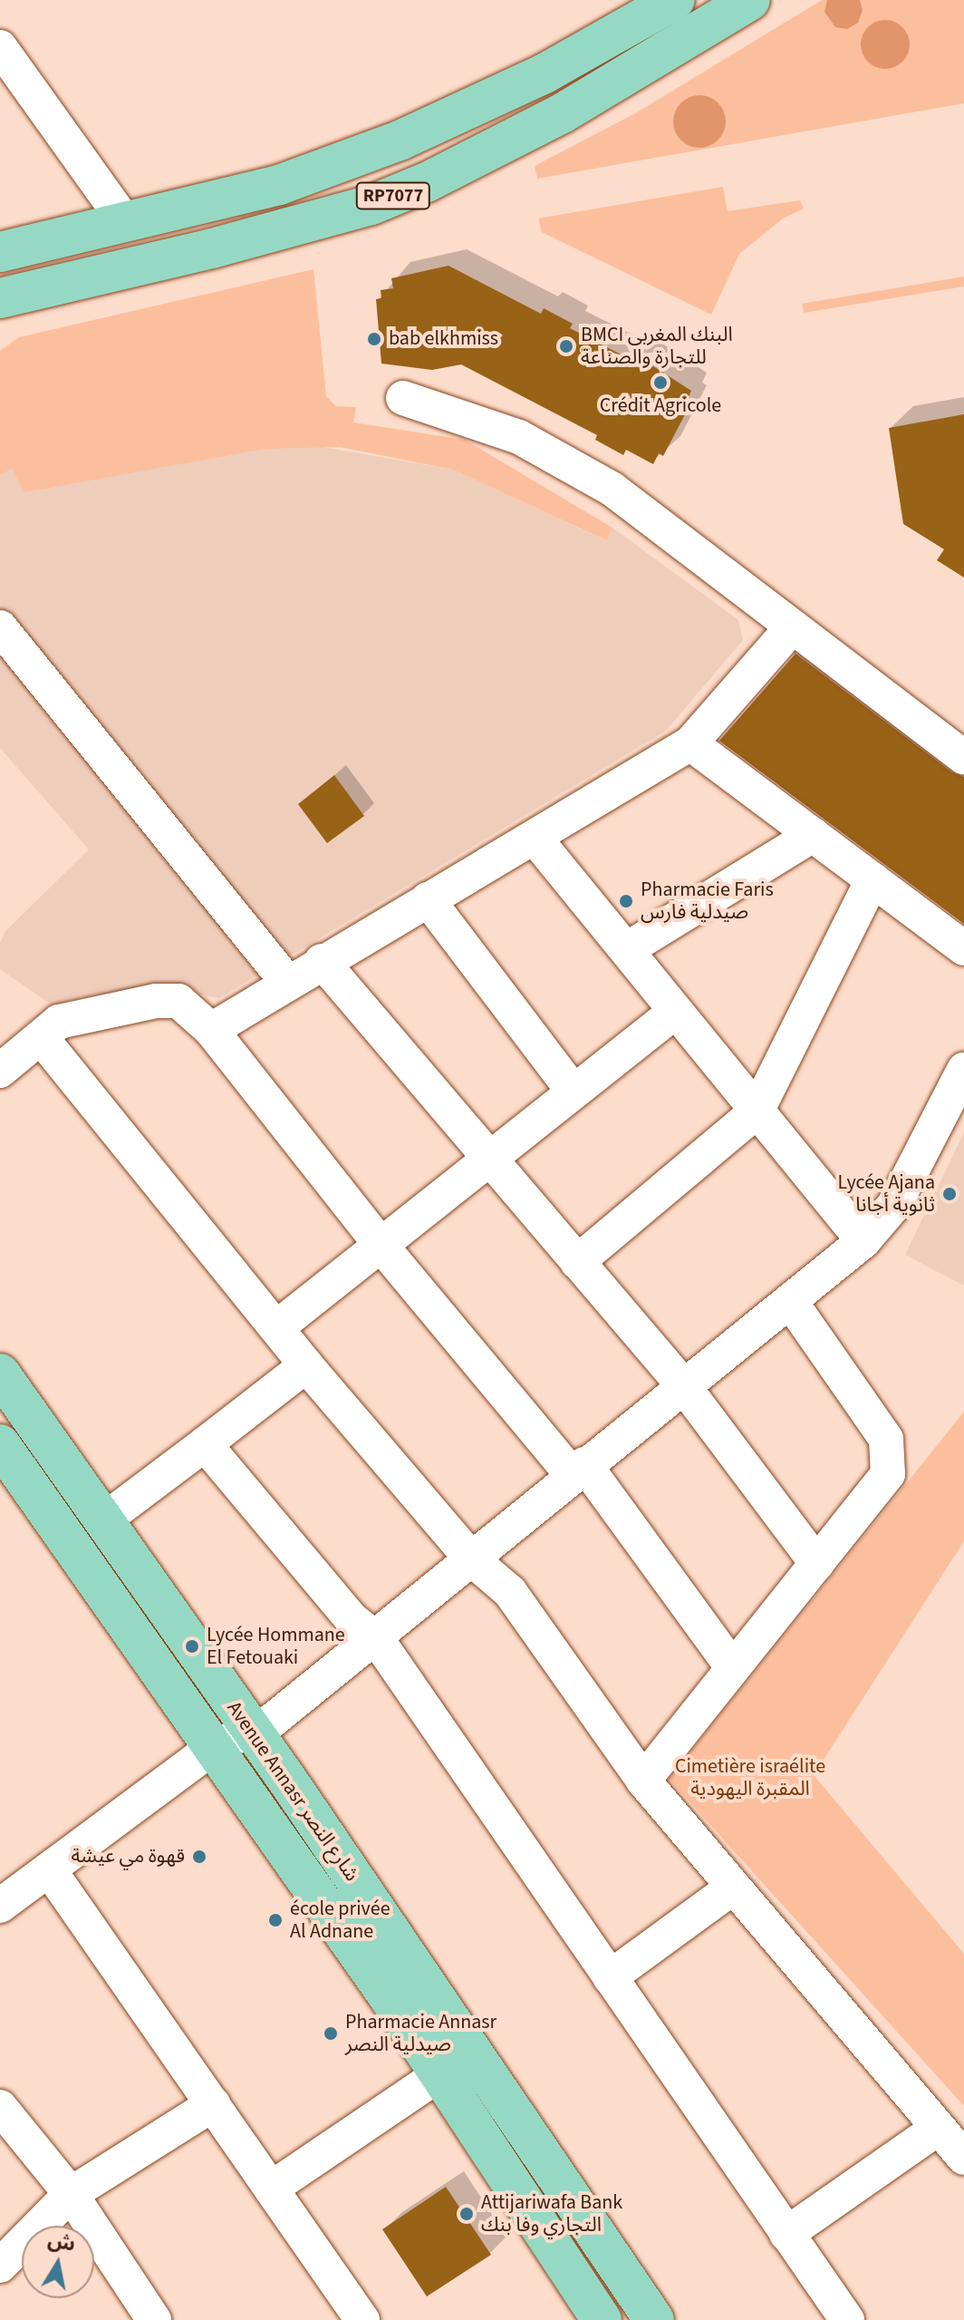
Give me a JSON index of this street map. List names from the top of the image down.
{
  "streets": {
    "main road": ["RP7077", "Avenue Annasr شارع النصر"]
  },
  "parks": ["Cimetière israélite المقبرة اليهودية"],
  "places": [
    "bab elkhmiss",
    "BMCI البنك المغربي للتجارة والصناعة",
    "Crédit Agricole",
    "Pharmacie Faris صيدلية فارس",
    "Lycée Ajana ثانوية أجانا",
    "Lycée Hommane El Fetouaki",
    "قهوة مي عيشة",
    "école privée Al Adnane",
    "Pharmacie Annasr صيدلية النصر",
    "Attijariwafa Bank التجاري وفا بنك"
  ],
  "north": "top"
}
